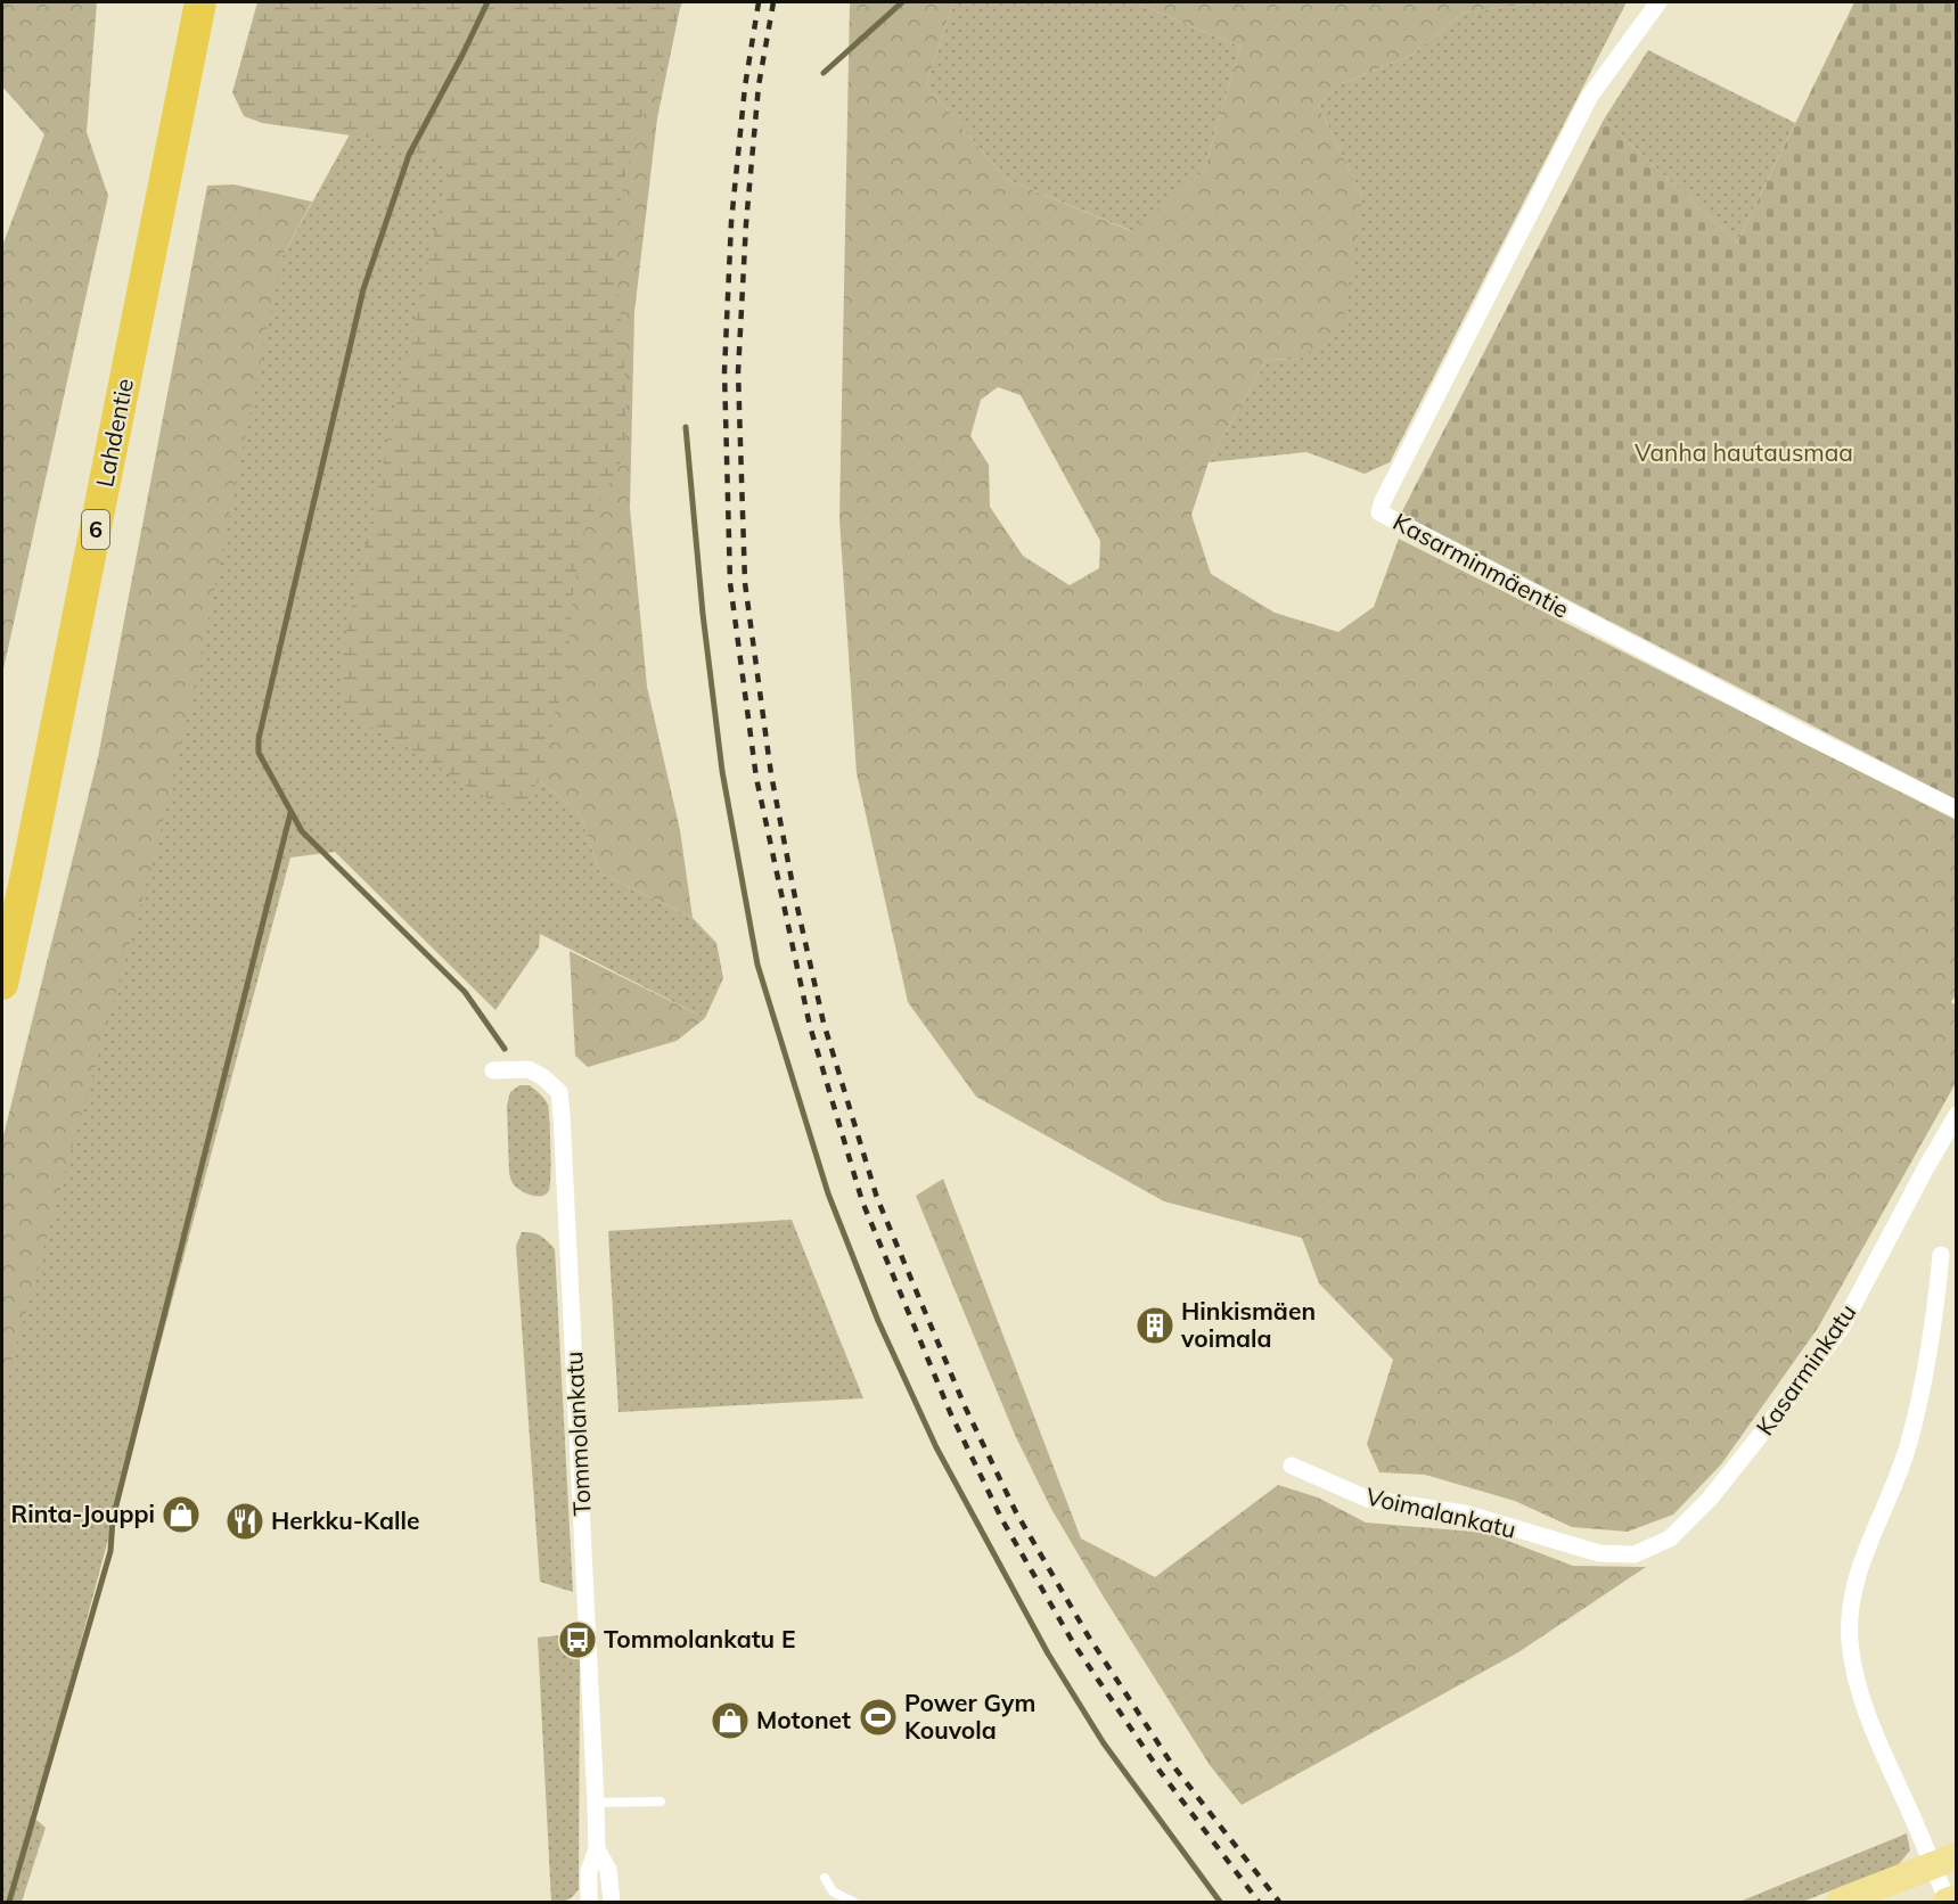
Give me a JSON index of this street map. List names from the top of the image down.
{
  "streets": {
    "highway": ["Lahdentie", "6"],
    "street": [
      "Kasarminmäentie",
      "Kasarminkatu",
      "Tommolankatu",
      "Voimalankatu"
    ]
  },
  "crossings": [
    ["Kasarminkatu", "Voimalankatu"]
  ],
  "parks": ["Vanha hautausmaa"],
  "places": {
    "building": ["Hinkismäen voimala"],
    "shop": ["Rinta-Jouppi", "Motonet"],
    "restaurant": ["Herkku-Kalle"],
    "bus stop": ["Tommolankatu E"],
    "sports": ["Power Gym Kouvola"]
  }
}
